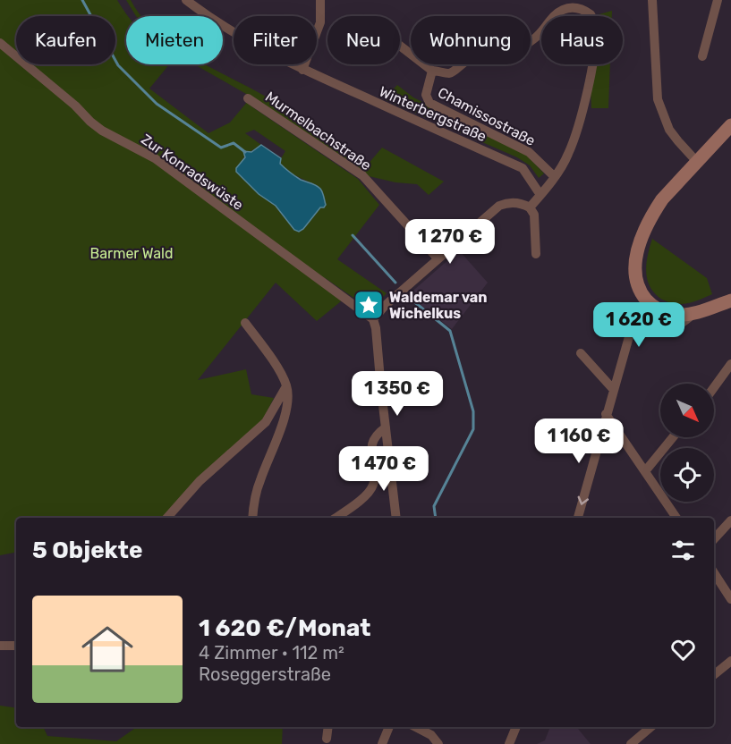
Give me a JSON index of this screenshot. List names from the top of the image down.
{
  "streets": {
    "street": [
      "Winterbergstraße",
      "Chamissostraße",
      "Murmelbachstraße",
      "Zur Konradswüste"
    ]
  },
  "crossings": [
    ["Winterbergstraße", "Chamissostraße"]
  ],
  "parks": ["Barmer Wald"],
  "places": {
    "place": ["Waldemar van Wichelkus"]
  },
  "north": "bottom right",
  "page": {
    "chip": [
      "Kaufen",
      "Mieten",
      "Filter",
      "Neu",
      "Wohnung",
      "Haus"
    ],
    "price": [
      "1 270 €",
      "1 620 €",
      "1 350 €",
      "1 160 €",
      "1 470 €"
    ],
    "heading": "5 Objekte",
    "list": [
      {
        "name": "1 620 €/Monat",
        "note": "4 Zimmer · 112 m² · Roseggerstraße"
      }
    ]
  }
}
